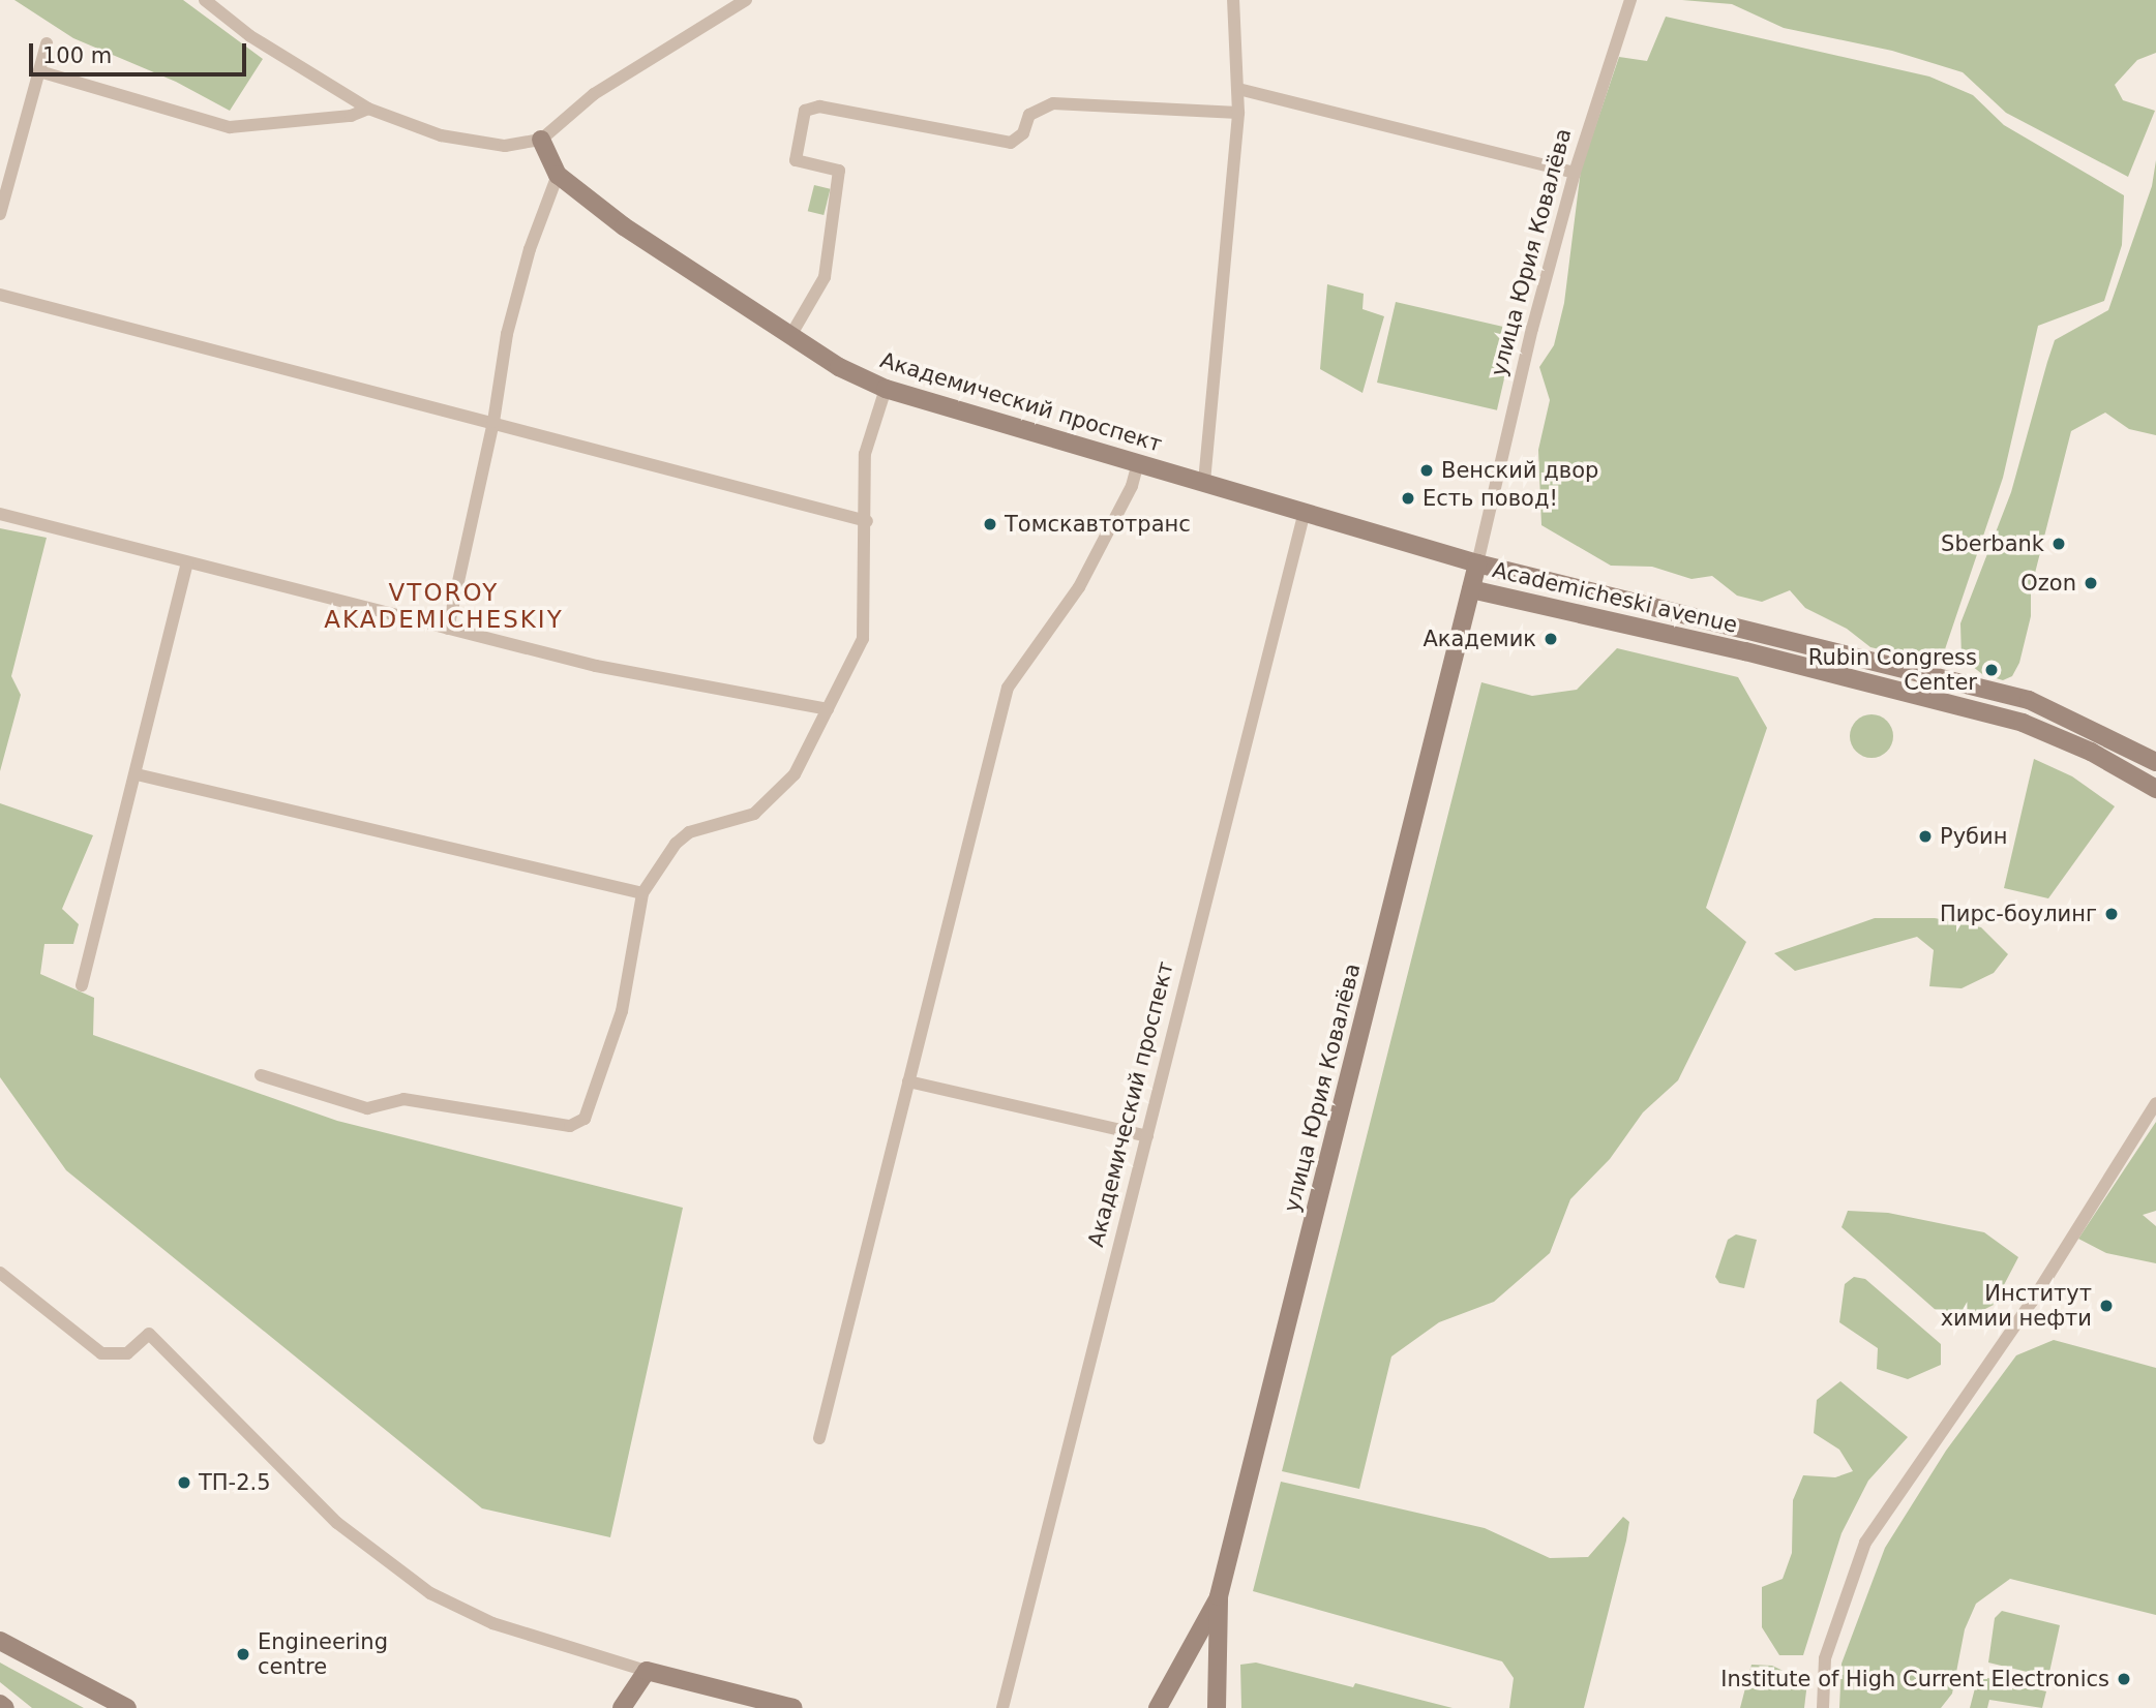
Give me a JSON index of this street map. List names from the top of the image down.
{
  "streets": {
    "main road": ["улица Юрия Ковалёва", "Академический проспект", "Academicheski avenue"]
  },
  "crossings": [
    ["улица Юрия Ковалёва", "Академический проспект"],
    ["улица Юрия Ковалёва", "Academicheski avenue"],
    ["Академический проспект", "Academicheski avenue"]
  ],
  "districts": ["VTOROY AKADEMICHESKIY"],
  "places": [
    "Венский двор",
    "Есть повод!",
    "Томскавтотранс",
    "Sberbank",
    "Ozon",
    "Академик",
    "Rubin Congress Center",
    "Рубин",
    "Пирс-боулинг",
    "Институт химии нефти",
    "ТП-2.5",
    "Engineering centre",
    "Institute of High Current Electronics"
  ],
  "scale_bar": "100 m"
}
